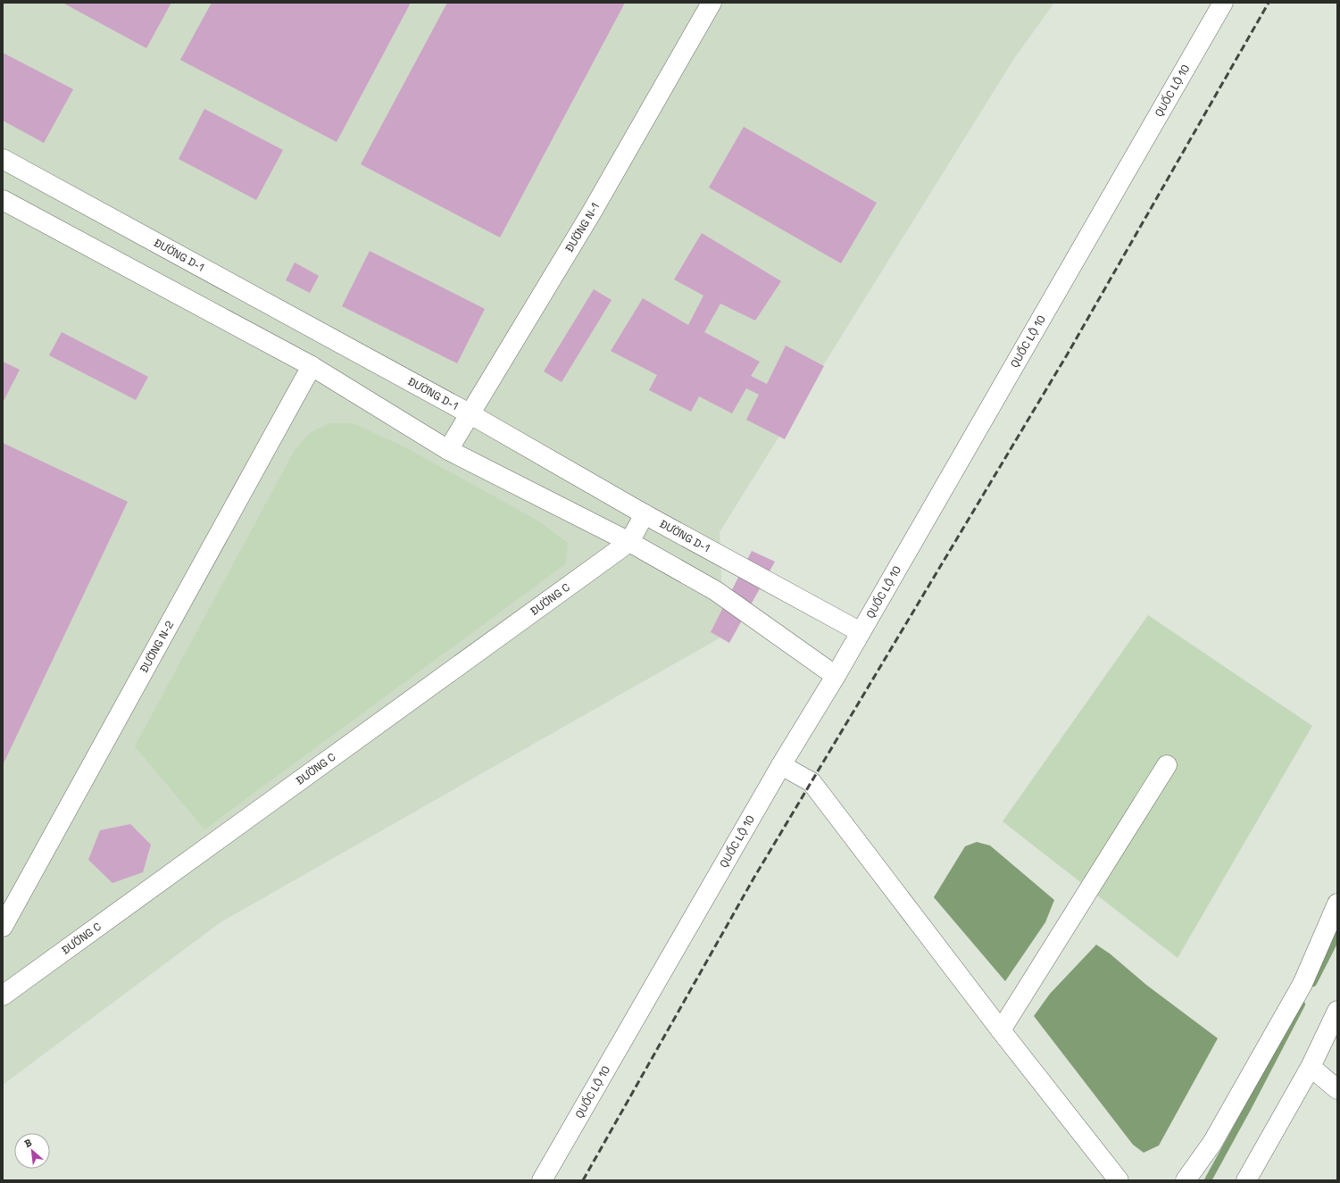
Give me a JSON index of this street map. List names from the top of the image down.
{
  "streets": {
    "main road": [
      "QUỐC LỘ 10",
      "ĐƯỜNG N-1",
      "ĐƯỜNG D-1",
      "ĐƯỜNG C",
      "ĐƯỜNG N-2"
    ]
  },
  "crossings": [
    ["QUỐC LỘ 10", "ĐƯỜNG D-1"],
    ["ĐƯỜNG N-1", "ĐƯỜNG D-1"]
  ],
  "north": "top left"
}
